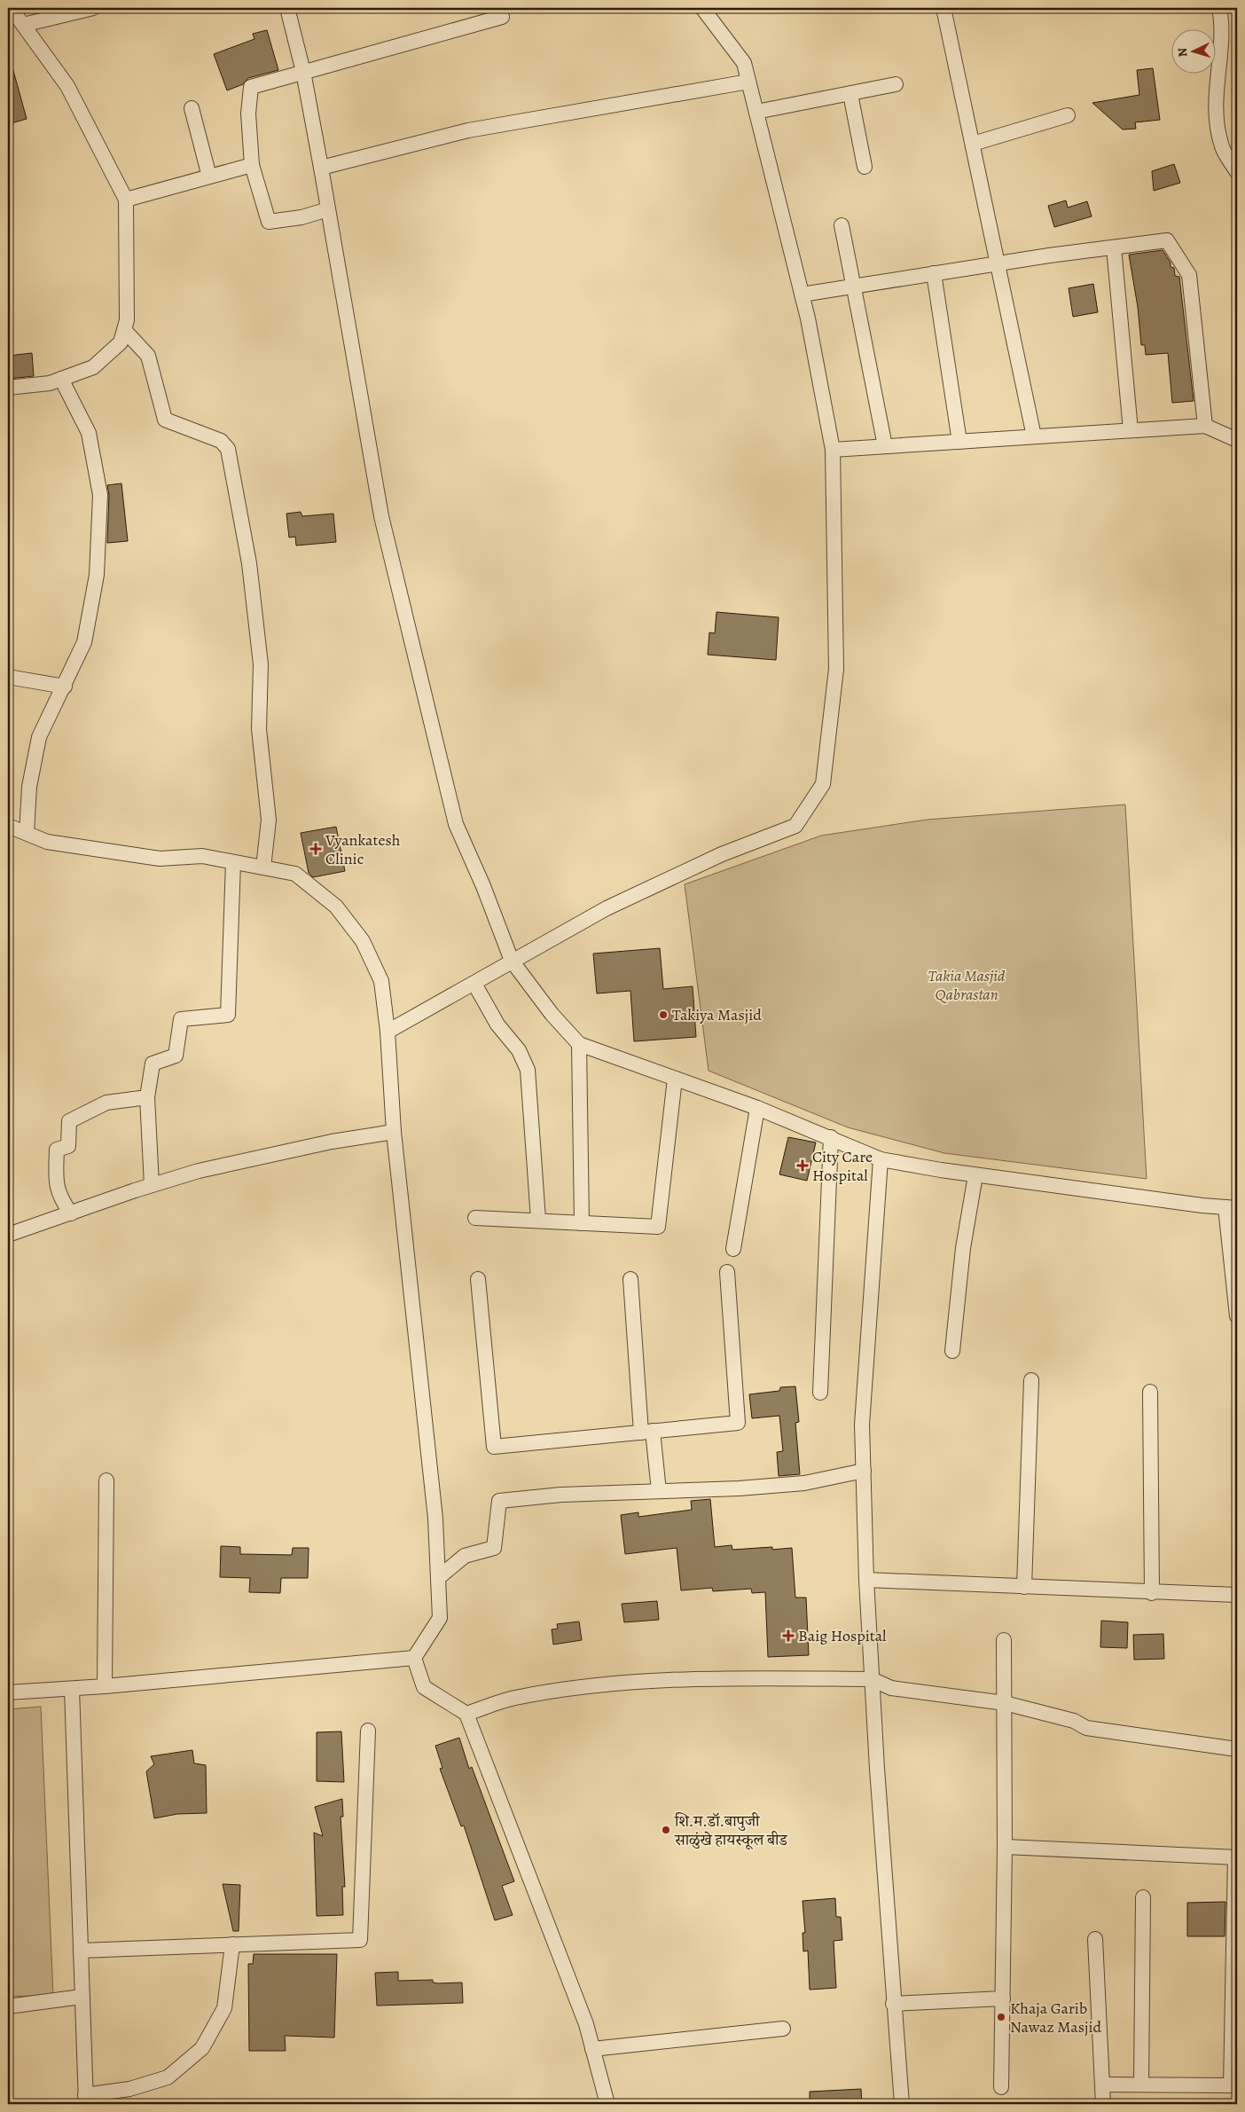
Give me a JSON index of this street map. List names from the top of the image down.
{
  "parks": ["Takia Masjid Qabrastan"],
  "places": {
    "health": ["Vyankatesh Clinic", "City Care Hospital", "Baig Hospital"],
    "other": ["Takiya Masjid", "शि.म.डॉ.बापुजी साळुंखे हायस्कूल बीड", "Khaja Garib Nawaz Masjid"]
  },
  "north": "left"
}
